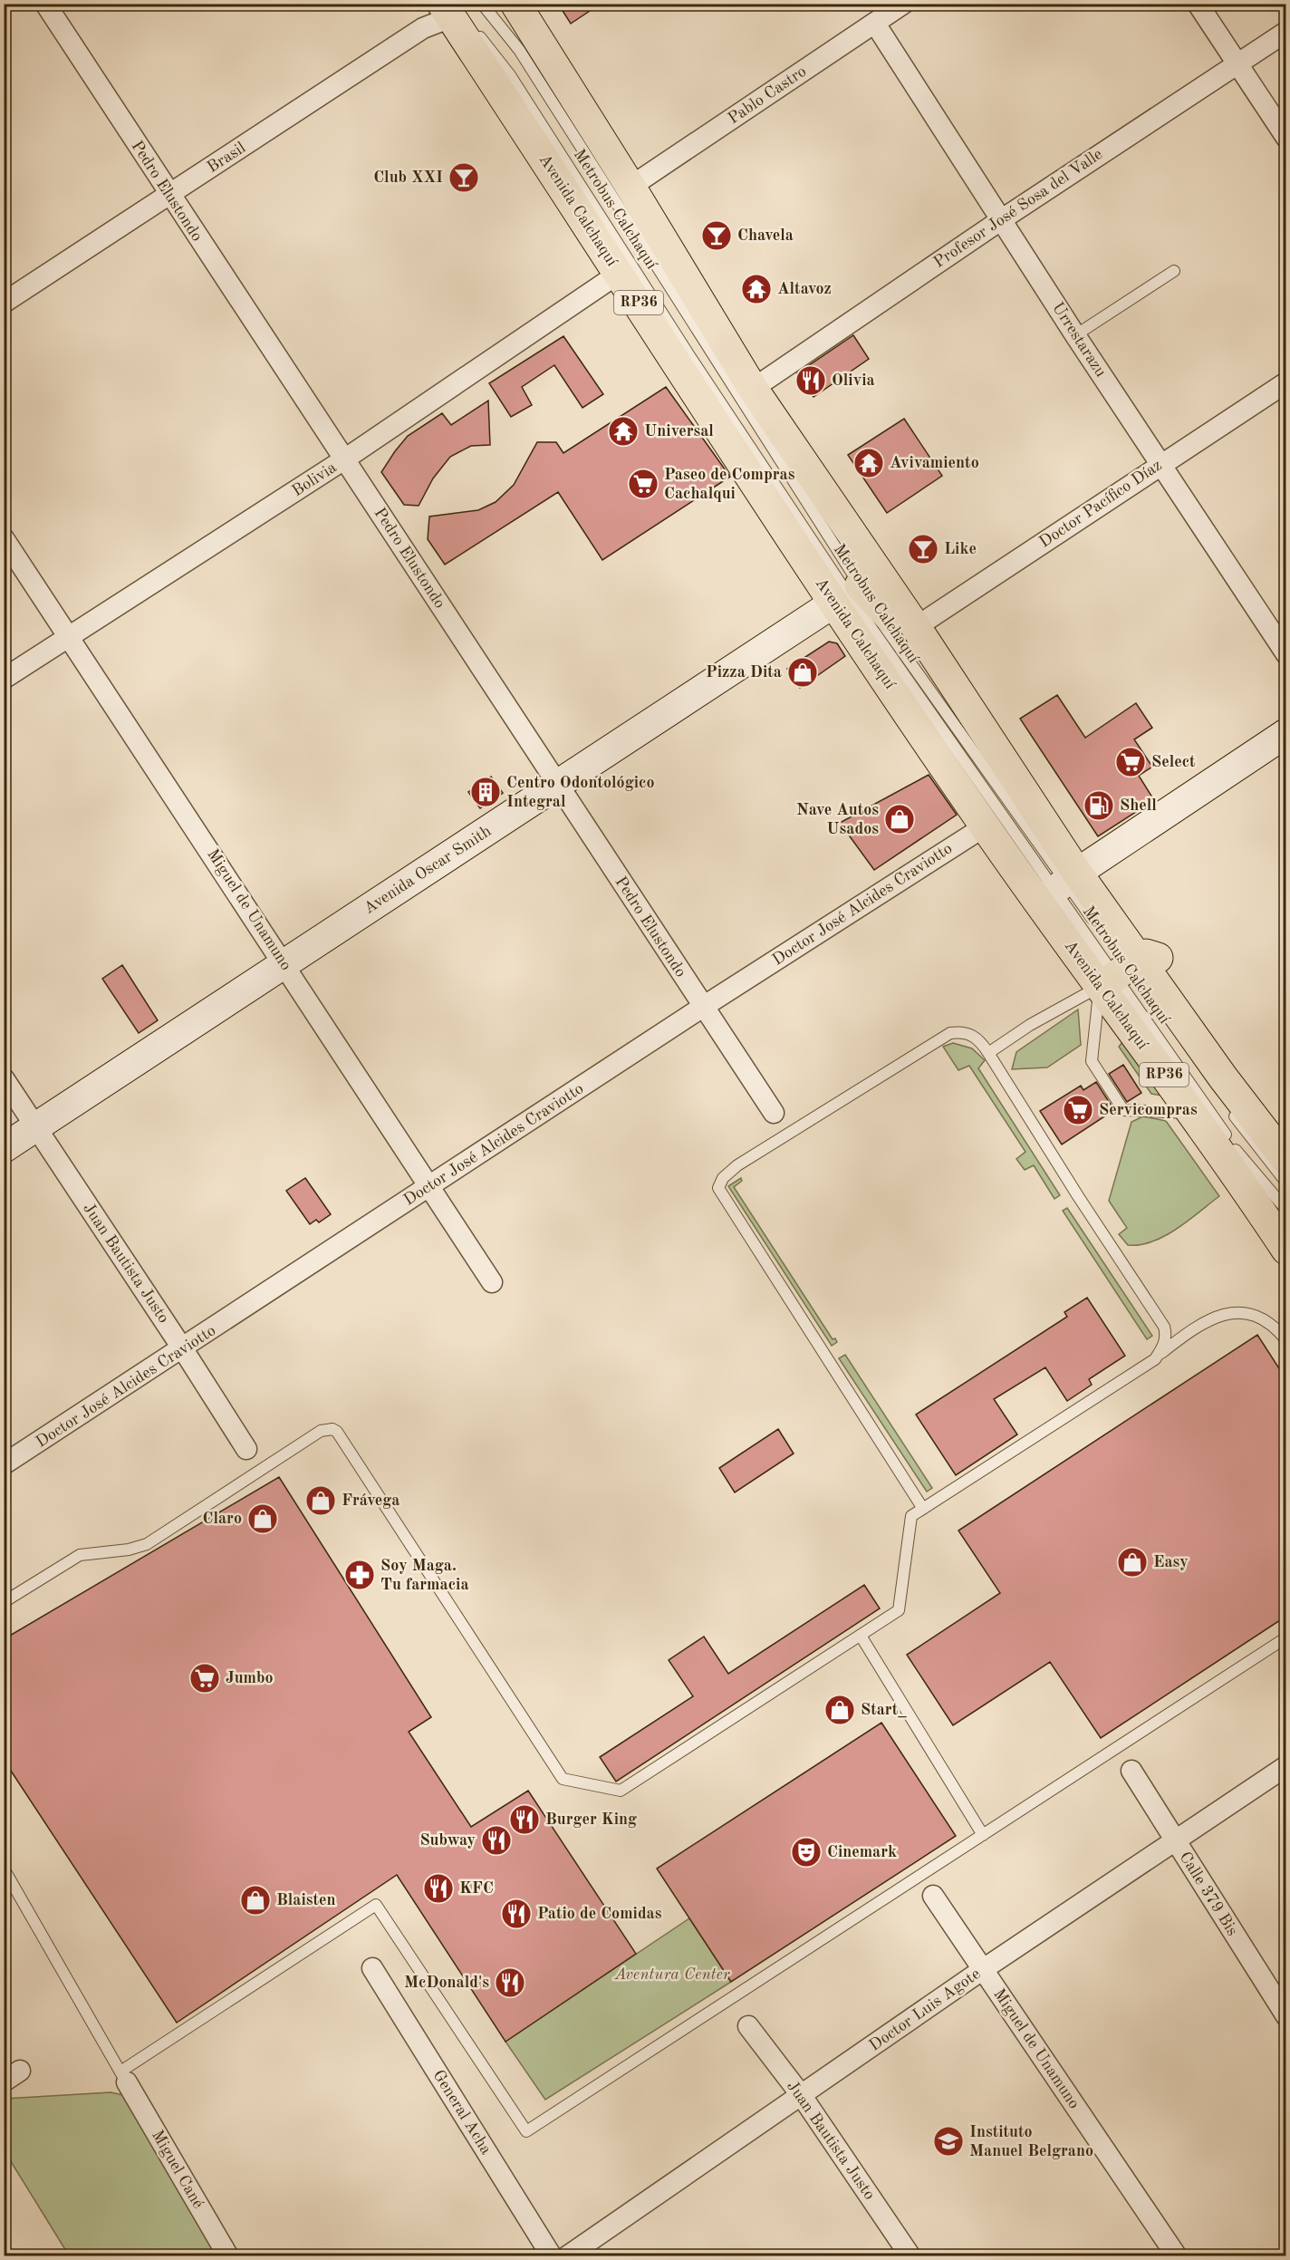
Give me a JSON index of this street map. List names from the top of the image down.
{
  "streets": {
    "main road": ["Avenida Calchaquí", "RP36", "Avenida Oscar Smith"],
    "street": [
      "Pablo Castro",
      "Brasil",
      "Pedro Elustondo",
      "Profesor José Sosa del Valle",
      "Urrestarazu",
      "Bolivia",
      "Doctor Pacífico Díaz",
      "Doctor José Alcides Craviotto",
      "Miguel de Unamuno",
      "Juan Bautista Justo",
      "Calle 379 Bis",
      "Doctor Luis Agote",
      "General Acha",
      "Miguel Cané"
    ],
    "lane": ["Metrobus Calchaquí"]
  },
  "crossings": [
    ["Pablo Castro", "Avenida Calchaquí"],
    ["Pablo Castro", "Urrestarazu"],
    ["Brasil", "Pedro Elustondo"],
    ["Brasil", "Metrobus Calchaquí"],
    ["Brasil", "Avenida Calchaquí"],
    ["Pedro Elustondo", "Bolivia"],
    ["Pedro Elustondo", "Avenida Oscar Smith"],
    ["Pedro Elustondo", "Doctor José Alcides Craviotto"],
    ["Profesor José Sosa del Valle", "Avenida Calchaquí"],
    ["Profesor José Sosa del Valle", "Urrestarazu"],
    ["Metrobus Calchaquí", "Avenida Calchaquí"],
    ["Metrobus Calchaquí", "Avenida Oscar Smith"],
    ["Avenida Calchaquí", "Bolivia"],
    ["Avenida Calchaquí", "Doctor Pacífico Díaz"],
    ["Avenida Calchaquí", "Avenida Oscar Smith"],
    ["Avenida Calchaquí", "Doctor José Alcides Craviotto"],
    ["Urrestarazu", "Doctor Pacífico Díaz"],
    ["Bolivia", "Miguel de Unamuno"],
    ["Avenida Oscar Smith", "Miguel de Unamuno"],
    ["Avenida Oscar Smith", "Juan Bautista Justo"],
    ["Doctor José Alcides Craviotto", "Miguel de Unamuno"],
    ["Doctor José Alcides Craviotto", "Juan Bautista Justo"],
    ["Miguel de Unamuno", "Doctor Luis Agote"],
    ["Juan Bautista Justo", "Doctor Luis Agote"],
    ["Calle 379 Bis", "Doctor Luis Agote"]
  ],
  "parks": ["Aventura Center"],
  "places": {
    "bar": ["Club XXI", "Chavela", "Like"],
    "temple": ["Altavoz", "Universal", "Avivamiento"],
    "restaurant": [
      "Olivia",
      "Burger King",
      "Subway",
      "KFC",
      "Patio de Comidas",
      "McDonald's"
    ],
    "supermarket": [
      "Paseo de Compras Cachalqui",
      "Select",
      "Servicompras",
      "Jumbo"
    ],
    "shop": [
      "Pizza Dita",
      "Nave Autos Usados",
      "Frávega",
      "Claro",
      "Easy",
      "Start_",
      "Blaisten"
    ],
    "building": ["Centro Odontológico Integral"],
    "fuel station": ["Shell"],
    "pharmacy": ["Soy Maga. Tu farmacia"],
    "theatre": ["Cinemark"],
    "school or university": ["Instituto Manuel Belgrano"]
  }
}
